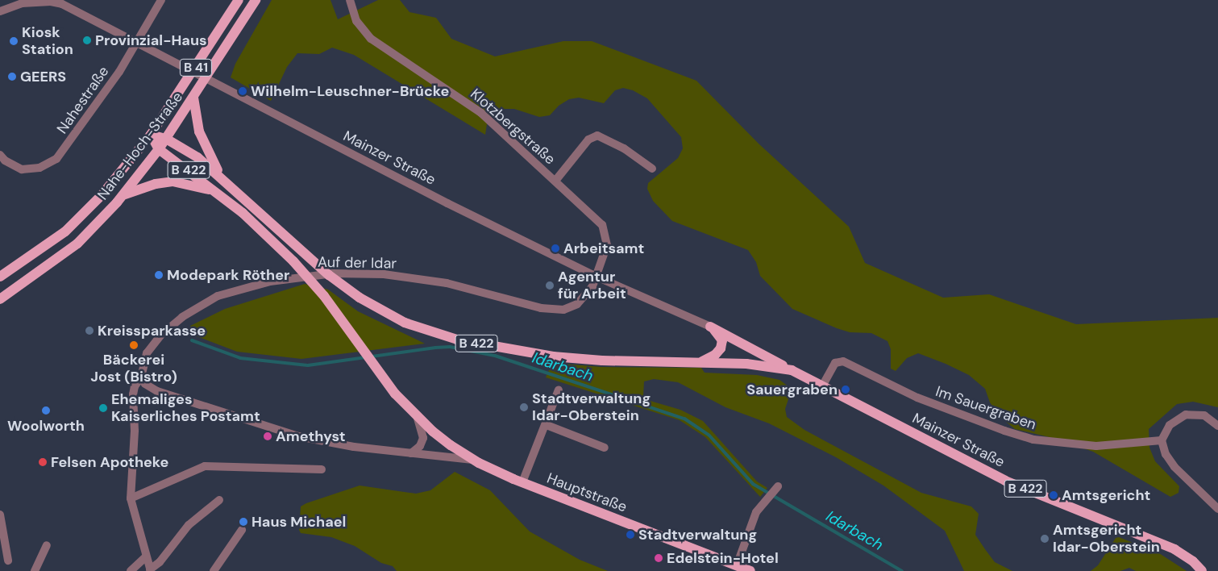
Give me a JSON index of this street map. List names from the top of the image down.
{
  "streets": {
    "main road": [
      "B 41",
      "Nahe-Hoch-Straße",
      "Mainzer Straße",
      "B 422",
      "Hauptstraße"
    ],
    "street": [
      "Nahestraße",
      "Klotzbergstraße",
      "Auf der Idar",
      "Im Sauergraben"
    ]
  },
  "crossings": [
    ["Klotzbergstraße", "Mainzer Straße"],
    ["Klotzbergstraße", "Auf der Idar"],
    ["Nahe-Hoch-Straße", "B 422"],
    ["Mainzer Straße", "B 422"],
    ["Mainzer Straße", "Auf der Idar"],
    ["Mainzer Straße", "Im Sauergraben"],
    ["B 422", "Hauptstraße"],
    ["Auf der Idar", "Hauptstraße"]
  ],
  "water": ["Idarbach"],
  "places": [
    "Provinzial-Haus",
    "Kiosk Station",
    "GEERS",
    "Wilhelm-Leuschner-Brücke",
    "Arbeitsamt",
    "Modepark Röther",
    "Agentur für Arbeit",
    "Kreissparkasse",
    "Bäckerei Jost (Bistro)",
    "Sauergraben",
    "Stadtverwaltung Idar-Oberstein",
    "Ehemaliges Kaiserliches Postamt",
    "Woolworth",
    "Amethyst",
    "Felsen Apotheke",
    "Amtsgericht",
    "Haus Michael",
    "Stadtverwaltung",
    "Amtsgericht Idar-Oberstein",
    "Edelstein-Hotel"
  ]
}
